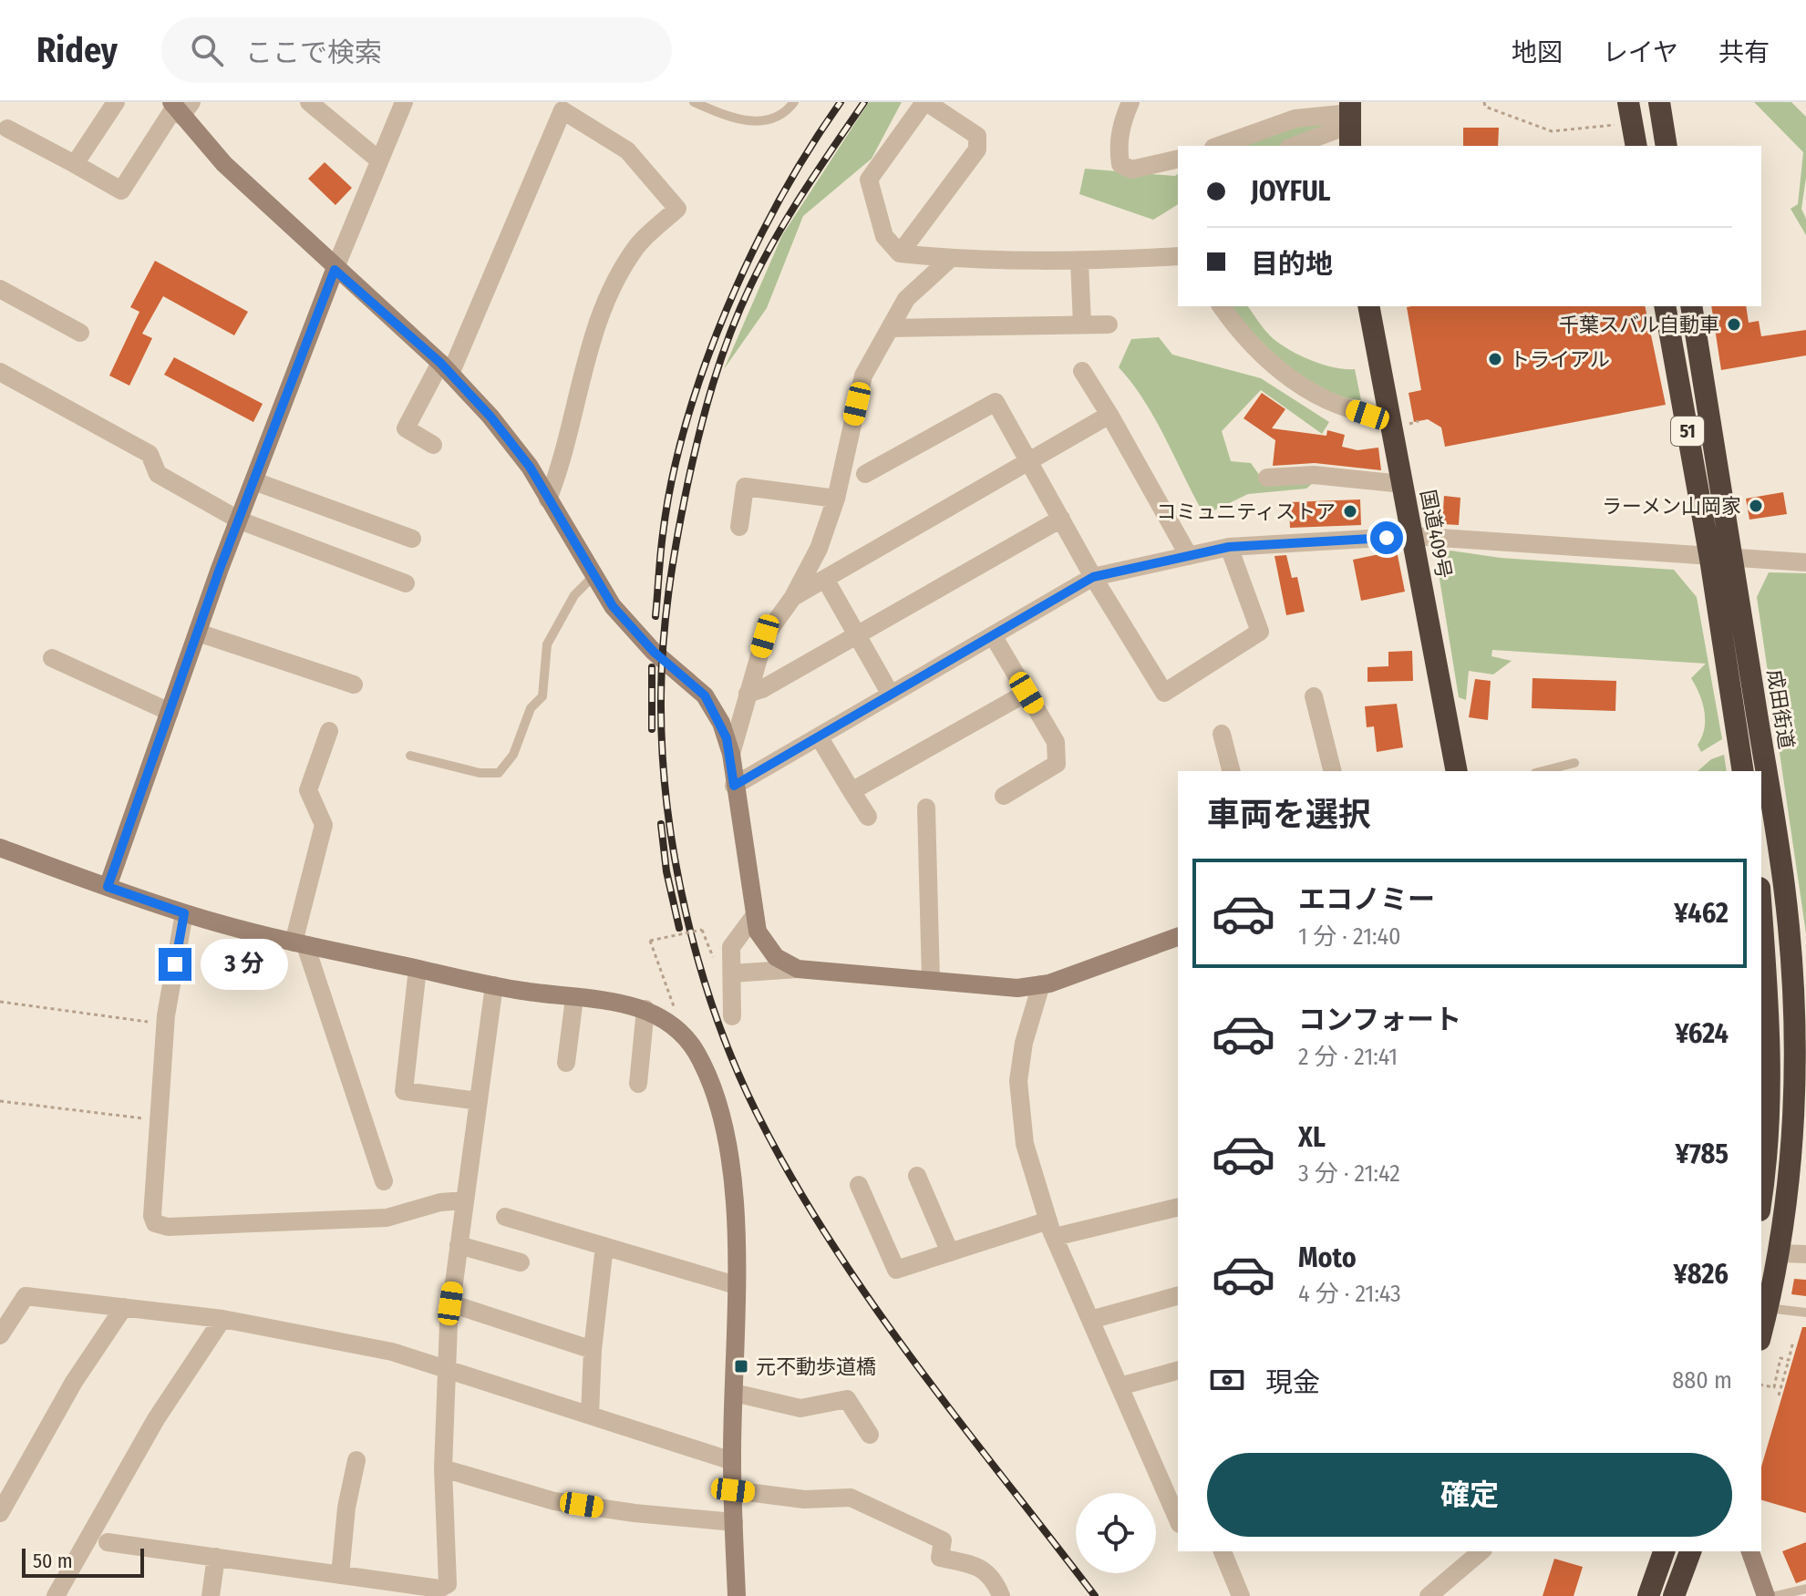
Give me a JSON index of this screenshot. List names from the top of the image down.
{
  "streets": {
    "highway": ["51", "国道409号", "成田街道"]
  },
  "places": {
    "other": [
      "千葉スバル自動車",
      "トライアル",
      "ラーメン山岡家",
      "コミュニティストア"
    ],
    "transit": ["元不動歩道橋"]
  },
  "scale_bar": "50 m",
  "page": {
    "header": "Ridey",
    "search": "ここで検索",
    "nav": ["地図", "レイヤ", "共有"],
    "banner": ["JOYFUL", "目的地"],
    "heading": "車両を選択",
    "list": [
      {
        "name": "エコノミー",
        "note": "1 分 · 21:40",
        "value": "¥462"
      },
      {
        "name": "コンフォート",
        "note": "2 分 · 21:41",
        "value": "¥624"
      },
      {
        "name": "XL",
        "note": "3 分 · 21:42",
        "value": "¥785"
      },
      {
        "name": "Moto",
        "note": "4 分 · 21:43",
        "value": "¥826"
      }
    ],
    "bubble": "3 分",
    "pay": ["現金", "880 m"],
    "buttons": "確定",
    "scale": "50 m"
  }
}
